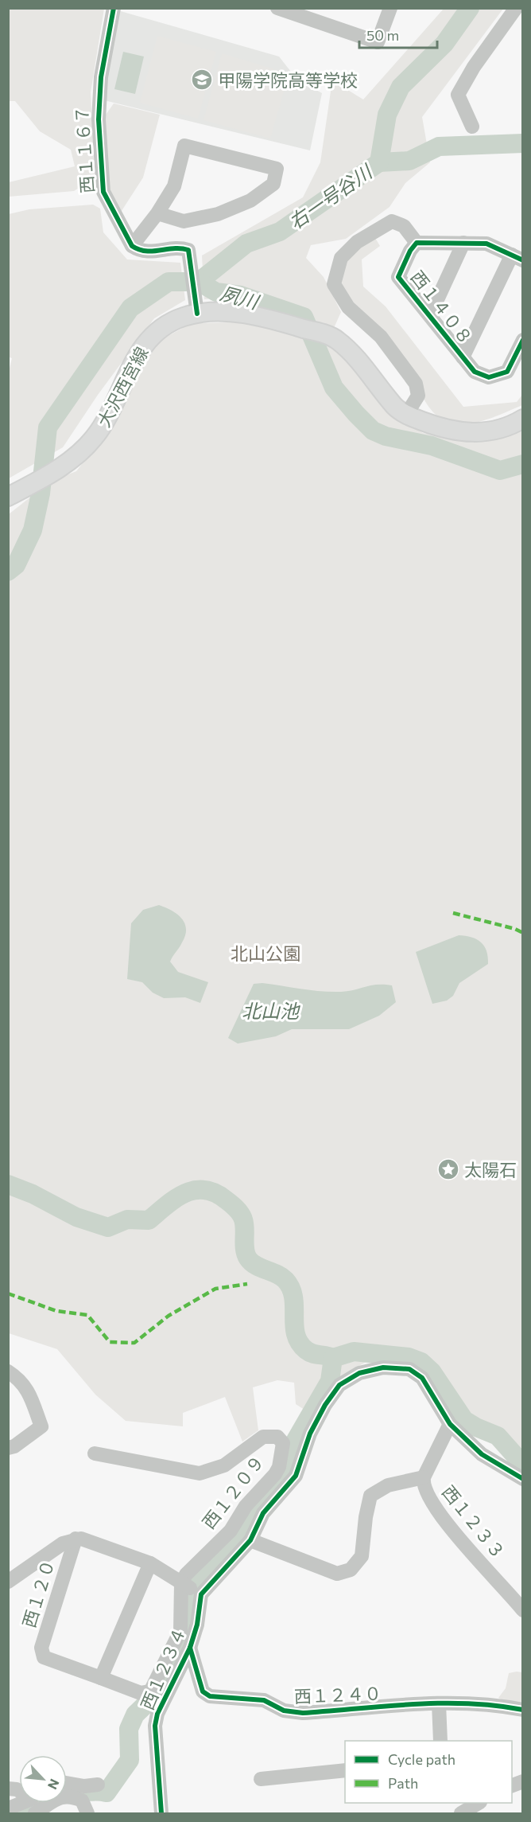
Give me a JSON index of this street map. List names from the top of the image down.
{
  "streets": {
    "main road": ["大沢西宮線"],
    "street": [
      "西１１６７",
      "西１４０８",
      "西１２０９",
      "西１２３３",
      "西１２０",
      "西１２３４",
      "西１２４０"
    ]
  },
  "crossings": [
    ["西１２０９", "西１２０"],
    ["西１２０９", "西１２３４"],
    ["西１２０", "西１２３４"],
    ["西１２３４", "西１２４０"]
  ],
  "water": ["右一号谷川", "夙川", "北山池"],
  "parks": ["北山公園"],
  "places": {
    "school or university": ["甲陽学院高等学校"],
    "place": ["太陽石"]
  },
  "legend": ["Cycle path", "Path"],
  "scale_bar": "50 m",
  "north": "bottom right"
}
